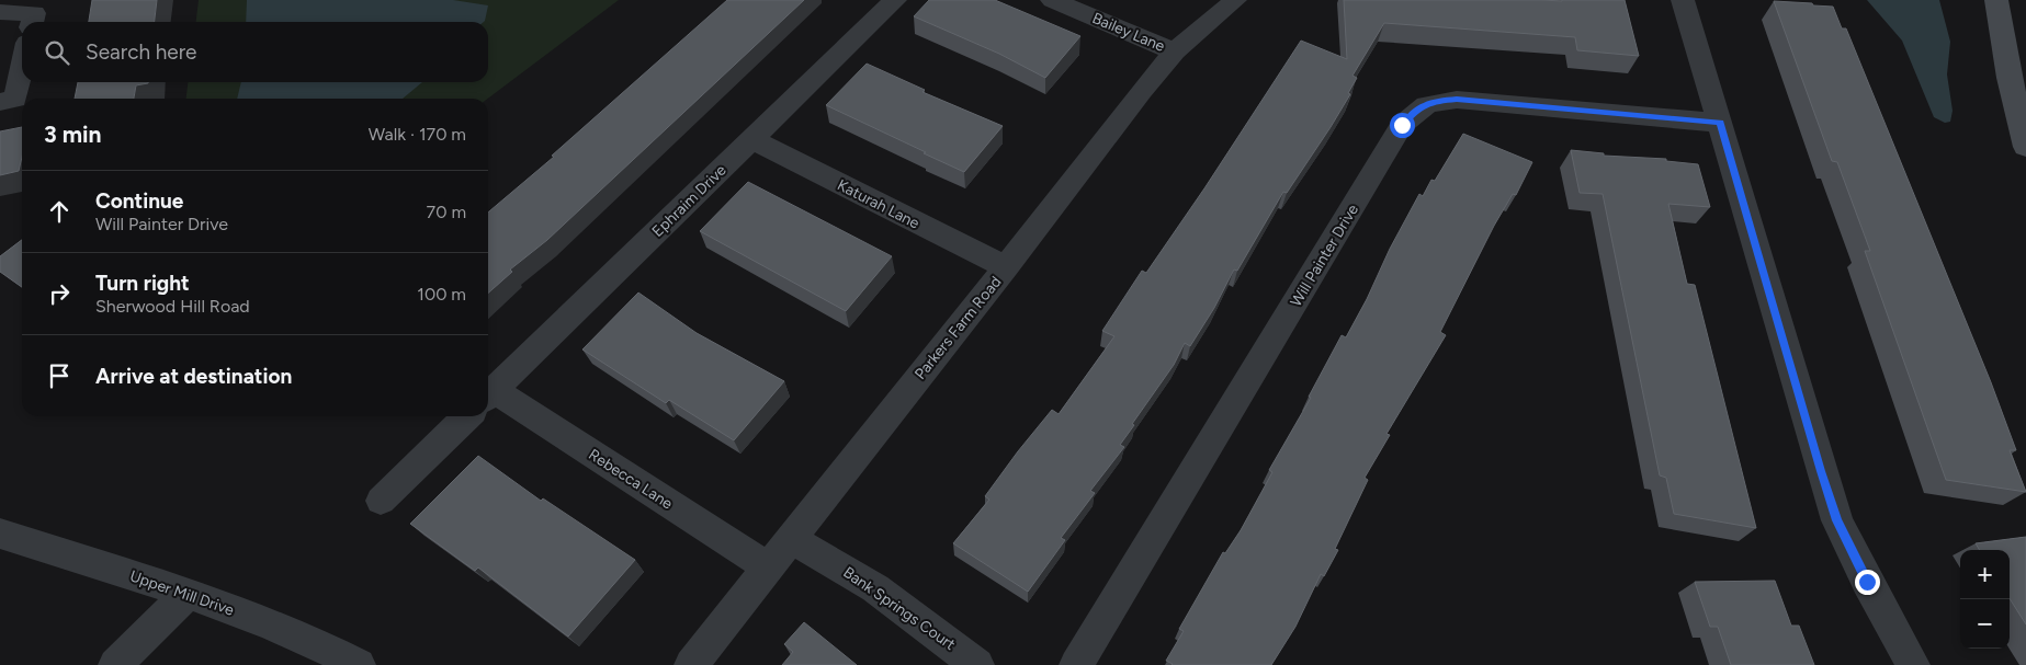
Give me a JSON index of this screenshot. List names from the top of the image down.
{
  "streets": {
    "street": [
      "Bailey Lane",
      "Ephraim Drive",
      "Katurah Lane",
      "Will Painter Drive",
      "Parkers Farm Road",
      "Rebecca Lane",
      "Upper Mill Drive",
      "Bank Springs Court"
    ]
  },
  "crossings": [
    ["Bailey Lane", "Parkers Farm Road"],
    ["Ephraim Drive", "Katurah Lane"],
    ["Ephraim Drive", "Rebecca Lane"],
    ["Katurah Lane", "Parkers Farm Road"],
    ["Parkers Farm Road", "Rebecca Lane"],
    ["Parkers Farm Road", "Bank Springs Court"]
  ],
  "page": {
    "search": "Search here",
    "heading": ["3 min", "Walk · 170 m"],
    "list": [
      ["Continue", "Will Painter Drive", "70 m"],
      ["Turn right", "Sherwood Hill Road", "100 m"],
      "Arrive at destination"
    ],
    "map_buttons": ["+", "−"]
  }
}
